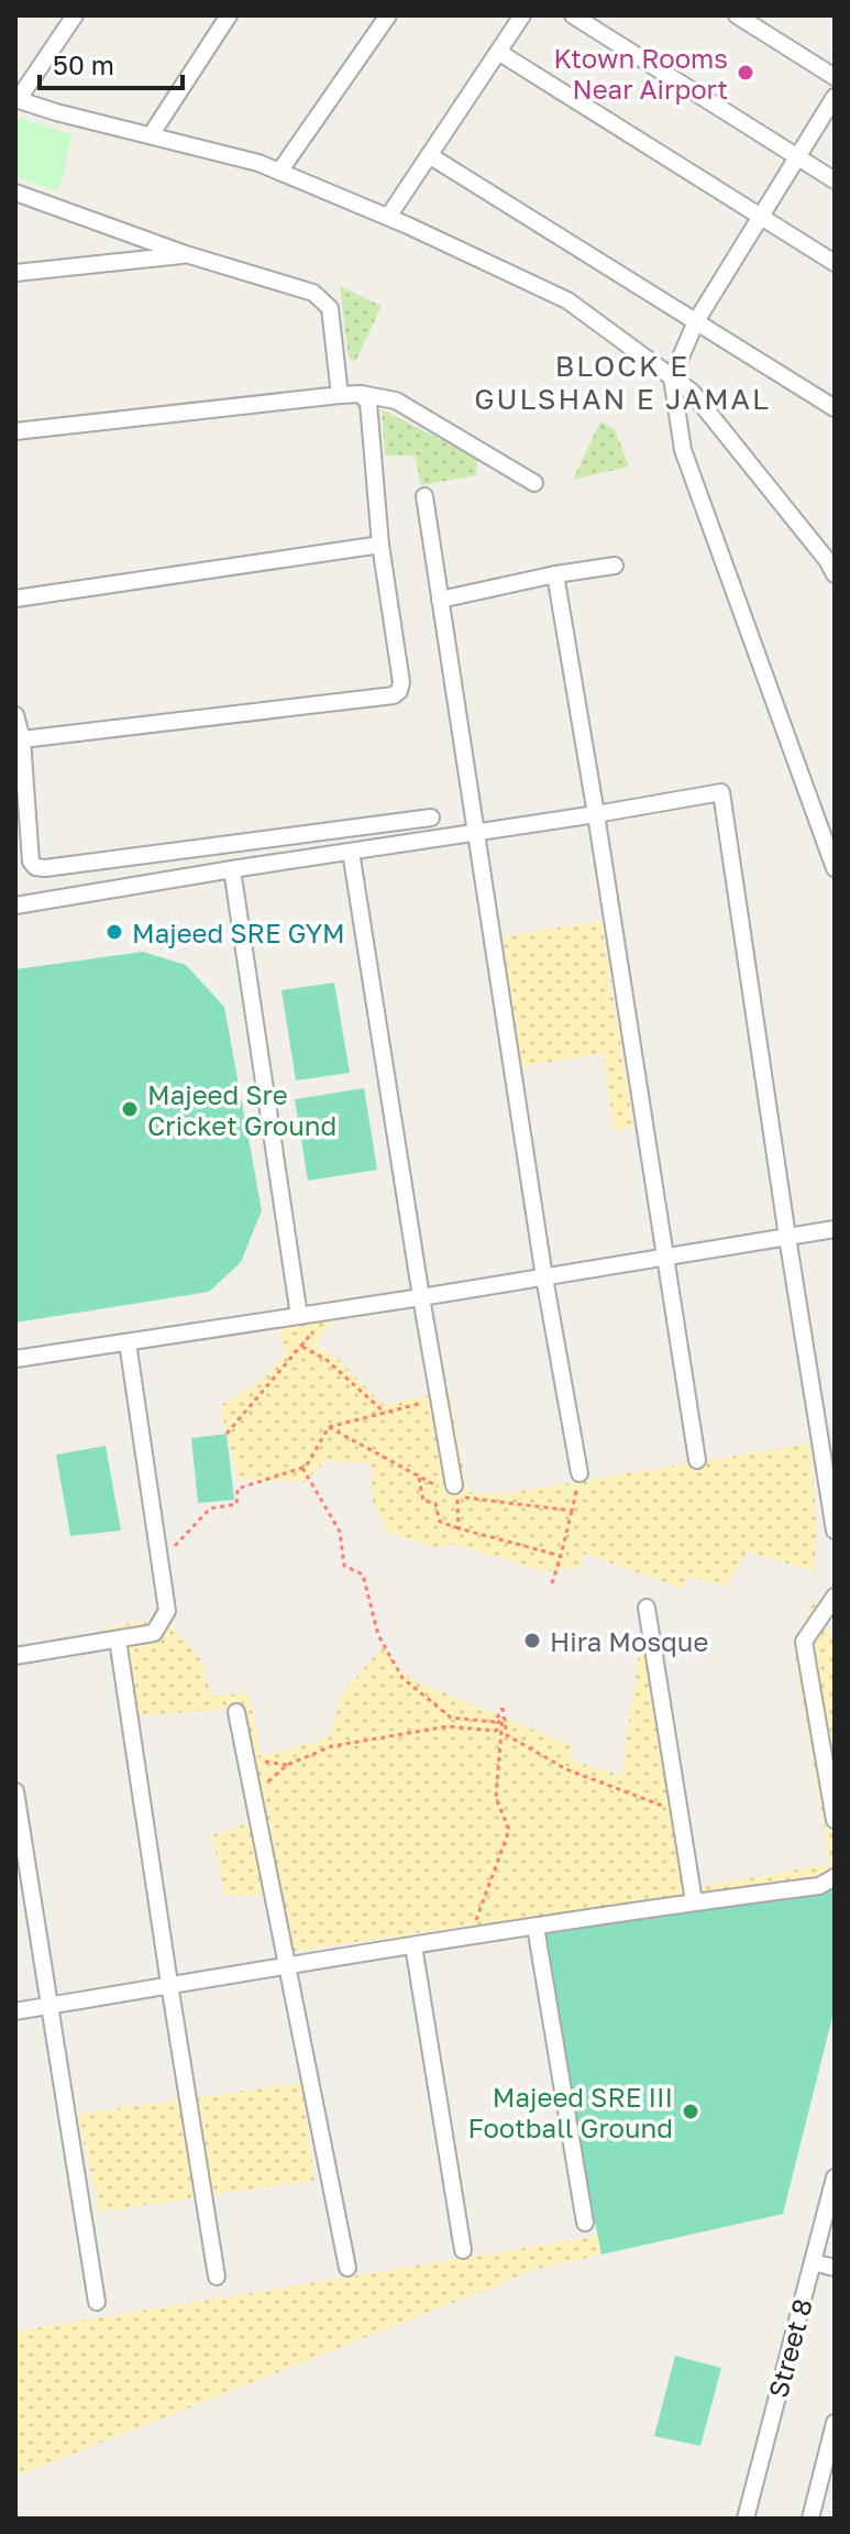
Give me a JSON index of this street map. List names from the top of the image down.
{
  "streets": {
    "street": ["Street 8"]
  },
  "districts": ["BLOCK E GULSHAN E JAMAL"],
  "places": [
    "Ktown Rooms Near Airport",
    "Majeed SRE GYM",
    "Majeed Sre Cricket Ground",
    "Hira Mosque",
    "Majeed SRE III Football Ground"
  ],
  "scale_bar": "50 m"
}
